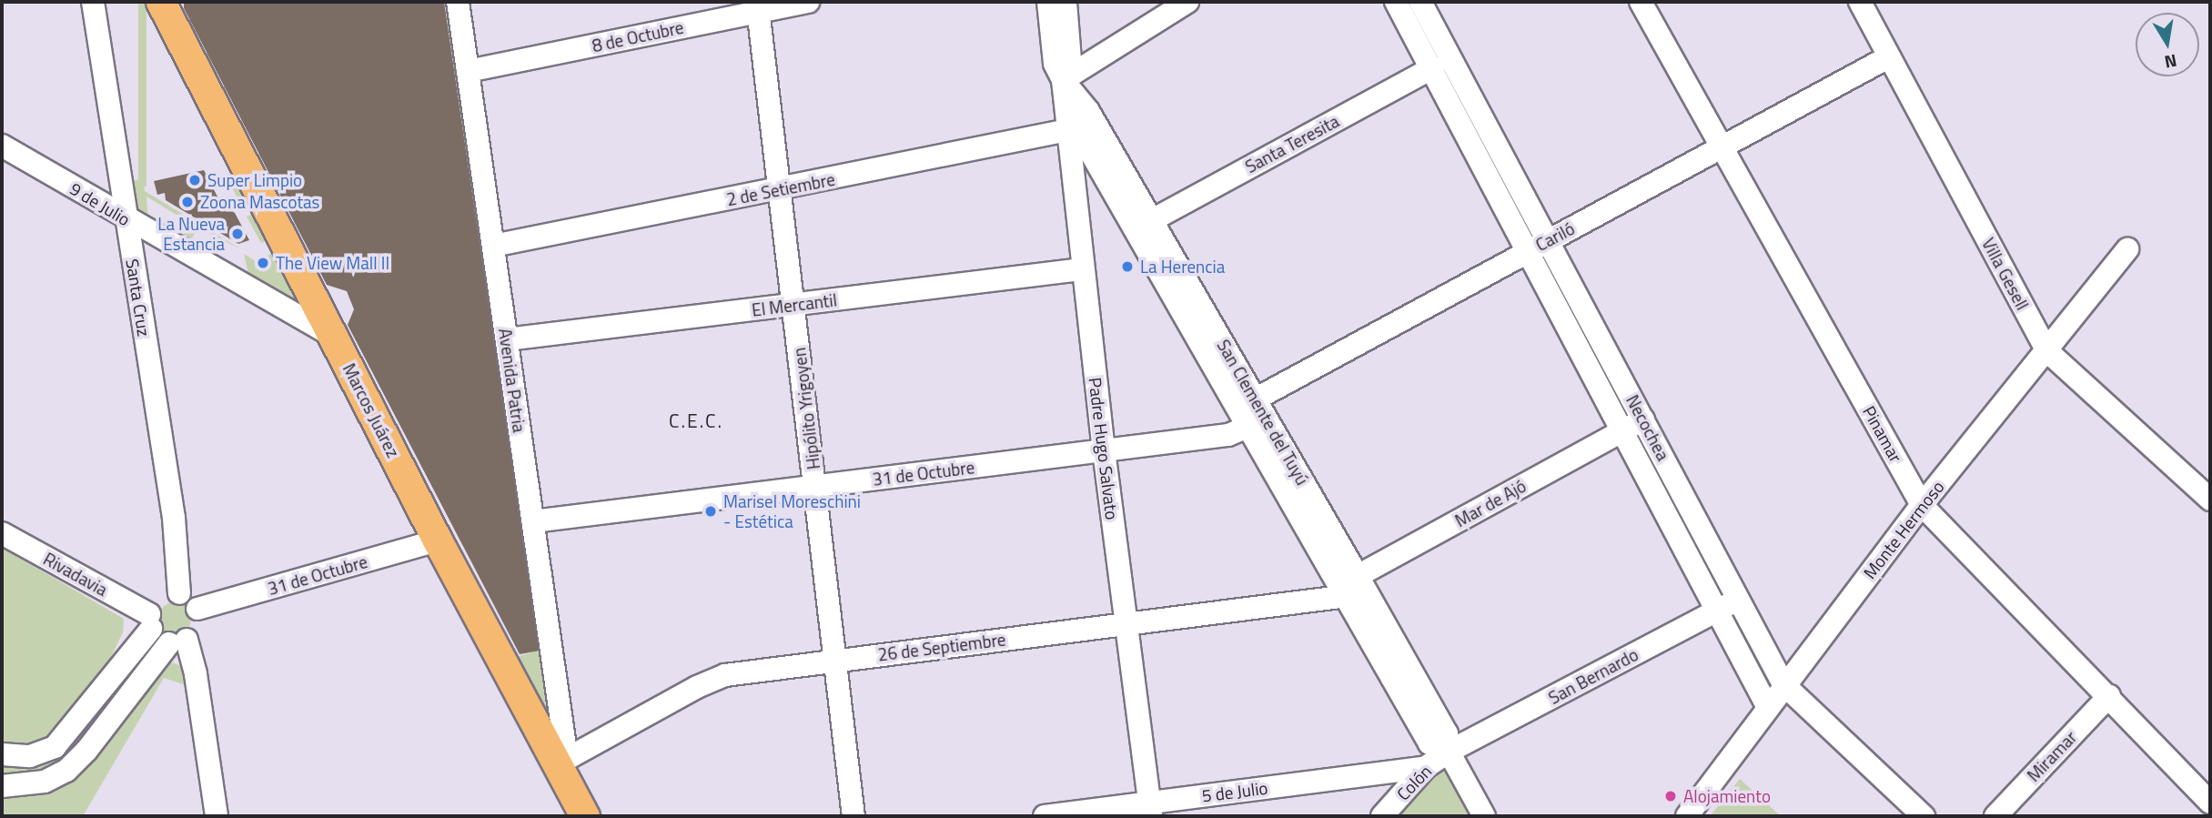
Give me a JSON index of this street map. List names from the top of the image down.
{
  "streets": {
    "main road": ["Marcos Juárez"],
    "street": [
      "8 de Octubre",
      "Santa Teresita",
      "2 de Setiembre",
      "9 de Julio",
      "Cariló",
      "Villa Gesell",
      "Santa Cruz",
      "El Mercantil",
      "Avenida Patria",
      "Hipólito Yrigoyen",
      "San Clemente del Tuyú",
      "Necochea",
      "Pinamar",
      "Padre Hugo Salvato",
      "31 de Octubre",
      "Mar de Ajó",
      "Monte Hermoso",
      "Rivadavia",
      "26 de Septiembre",
      "San Bernardo",
      "Miramar",
      "Colón",
      "5 de Julio"
    ]
  },
  "crossings": [
    ["8 de Octubre", "Avenida Patria"],
    ["8 de Octubre", "Hipólito Yrigoyen"],
    ["Santa Teresita", "San Clemente del Tuyú"],
    ["Santa Teresita", "Necochea"],
    ["2 de Setiembre", "Avenida Patria"],
    ["2 de Setiembre", "Hipólito Yrigoyen"],
    ["2 de Setiembre", "San Clemente del Tuyú"],
    ["2 de Setiembre", "Padre Hugo Salvato"],
    ["9 de Julio", "Santa Cruz"],
    ["9 de Julio", "Marcos Juárez"],
    ["Cariló", "Villa Gesell"],
    ["Cariló", "San Clemente del Tuyú"],
    ["Cariló", "Necochea"],
    ["Cariló", "Pinamar"],
    ["Villa Gesell", "Monte Hermoso"],
    ["Santa Cruz", "31 de Octubre"],
    ["Santa Cruz", "Rivadavia"],
    ["El Mercantil", "Avenida Patria"],
    ["El Mercantil", "Hipólito Yrigoyen"],
    ["El Mercantil", "Padre Hugo Salvato"],
    ["Avenida Patria", "Marcos Juárez"],
    ["Avenida Patria", "31 de Octubre"],
    ["Avenida Patria", "26 de Septiembre"],
    ["Hipólito Yrigoyen", "31 de Octubre"],
    ["Hipólito Yrigoyen", "26 de Septiembre"],
    ["Marcos Juárez", "31 de Octubre"],
    ["Marcos Juárez", "26 de Septiembre"],
    ["San Clemente del Tuyú", "Padre Hugo Salvato"],
    ["San Clemente del Tuyú", "31 de Octubre"],
    ["San Clemente del Tuyú", "Mar de Ajó"],
    ["San Clemente del Tuyú", "26 de Septiembre"],
    ["San Clemente del Tuyú", "San Bernardo"],
    ["San Clemente del Tuyú", "Colón"],
    ["Necochea", "Mar de Ajó"],
    ["Necochea", "Monte Hermoso"],
    ["Necochea", "San Bernardo"],
    ["Pinamar", "Monte Hermoso"],
    ["Pinamar", "Miramar"],
    ["Padre Hugo Salvato", "31 de Octubre"],
    ["Padre Hugo Salvato", "26 de Septiembre"],
    ["Padre Hugo Salvato", "5 de Julio"],
    ["31 de Octubre", "Rivadavia"],
    ["San Bernardo", "Colón"],
    ["Colón", "5 de Julio"]
  ],
  "districts": ["C.E.C."],
  "places": [
    "Super Limpio",
    "Zoona Mascotas",
    "La Nueva Estancia",
    "The View Mall II",
    "La Herencia",
    "Marisel Moreschini - Estética",
    "Alojamiento"
  ],
  "north": "bottom"
}
